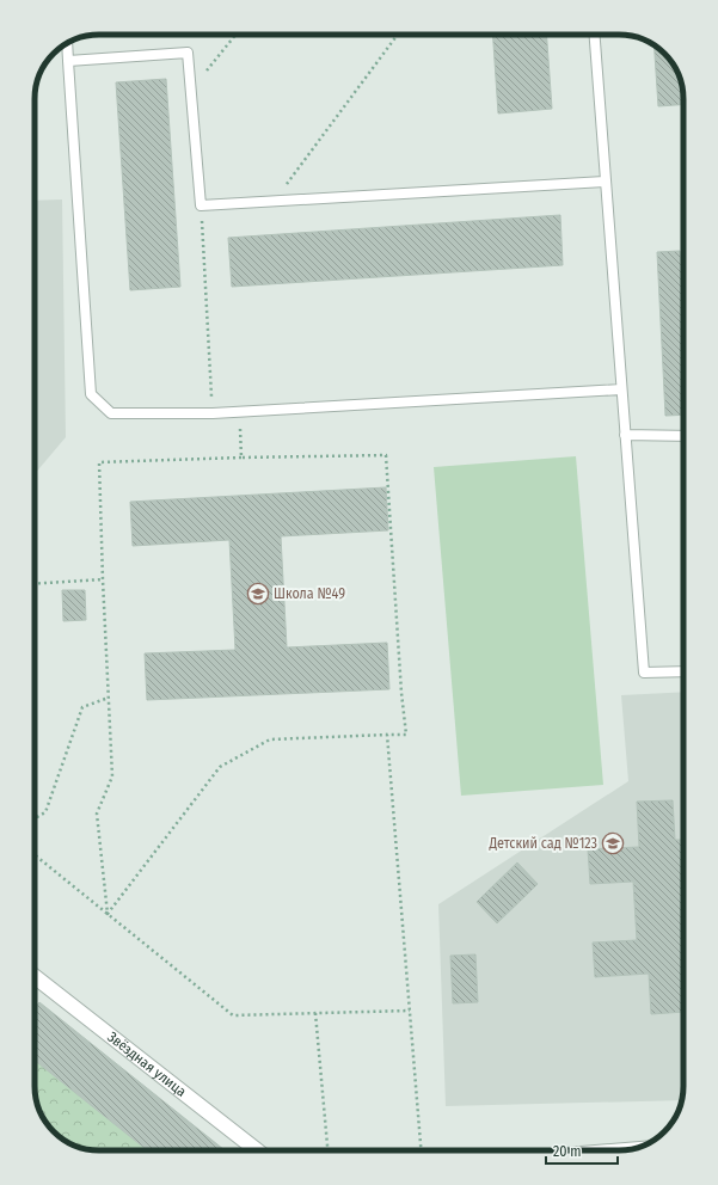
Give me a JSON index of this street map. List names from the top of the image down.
{
  "streets": {
    "street": ["Звёздная улица"]
  },
  "places": {
    "school or university": ["Школа №49", "Детский сад №123"]
  },
  "scale_bar": "20 m"
}
